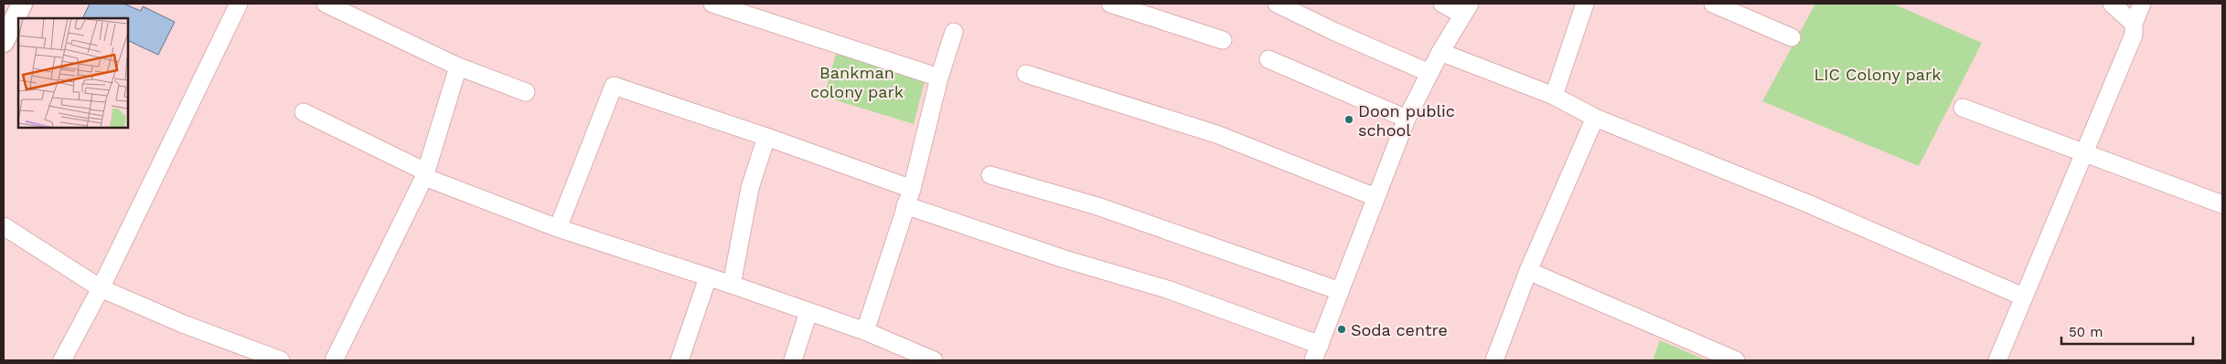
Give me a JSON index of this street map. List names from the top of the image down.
{
  "parks": ["Bankman colony park", "LIC Colony park"],
  "places": ["Doon public school", "Soda centre"],
  "scale_bar": "50 m"
}
